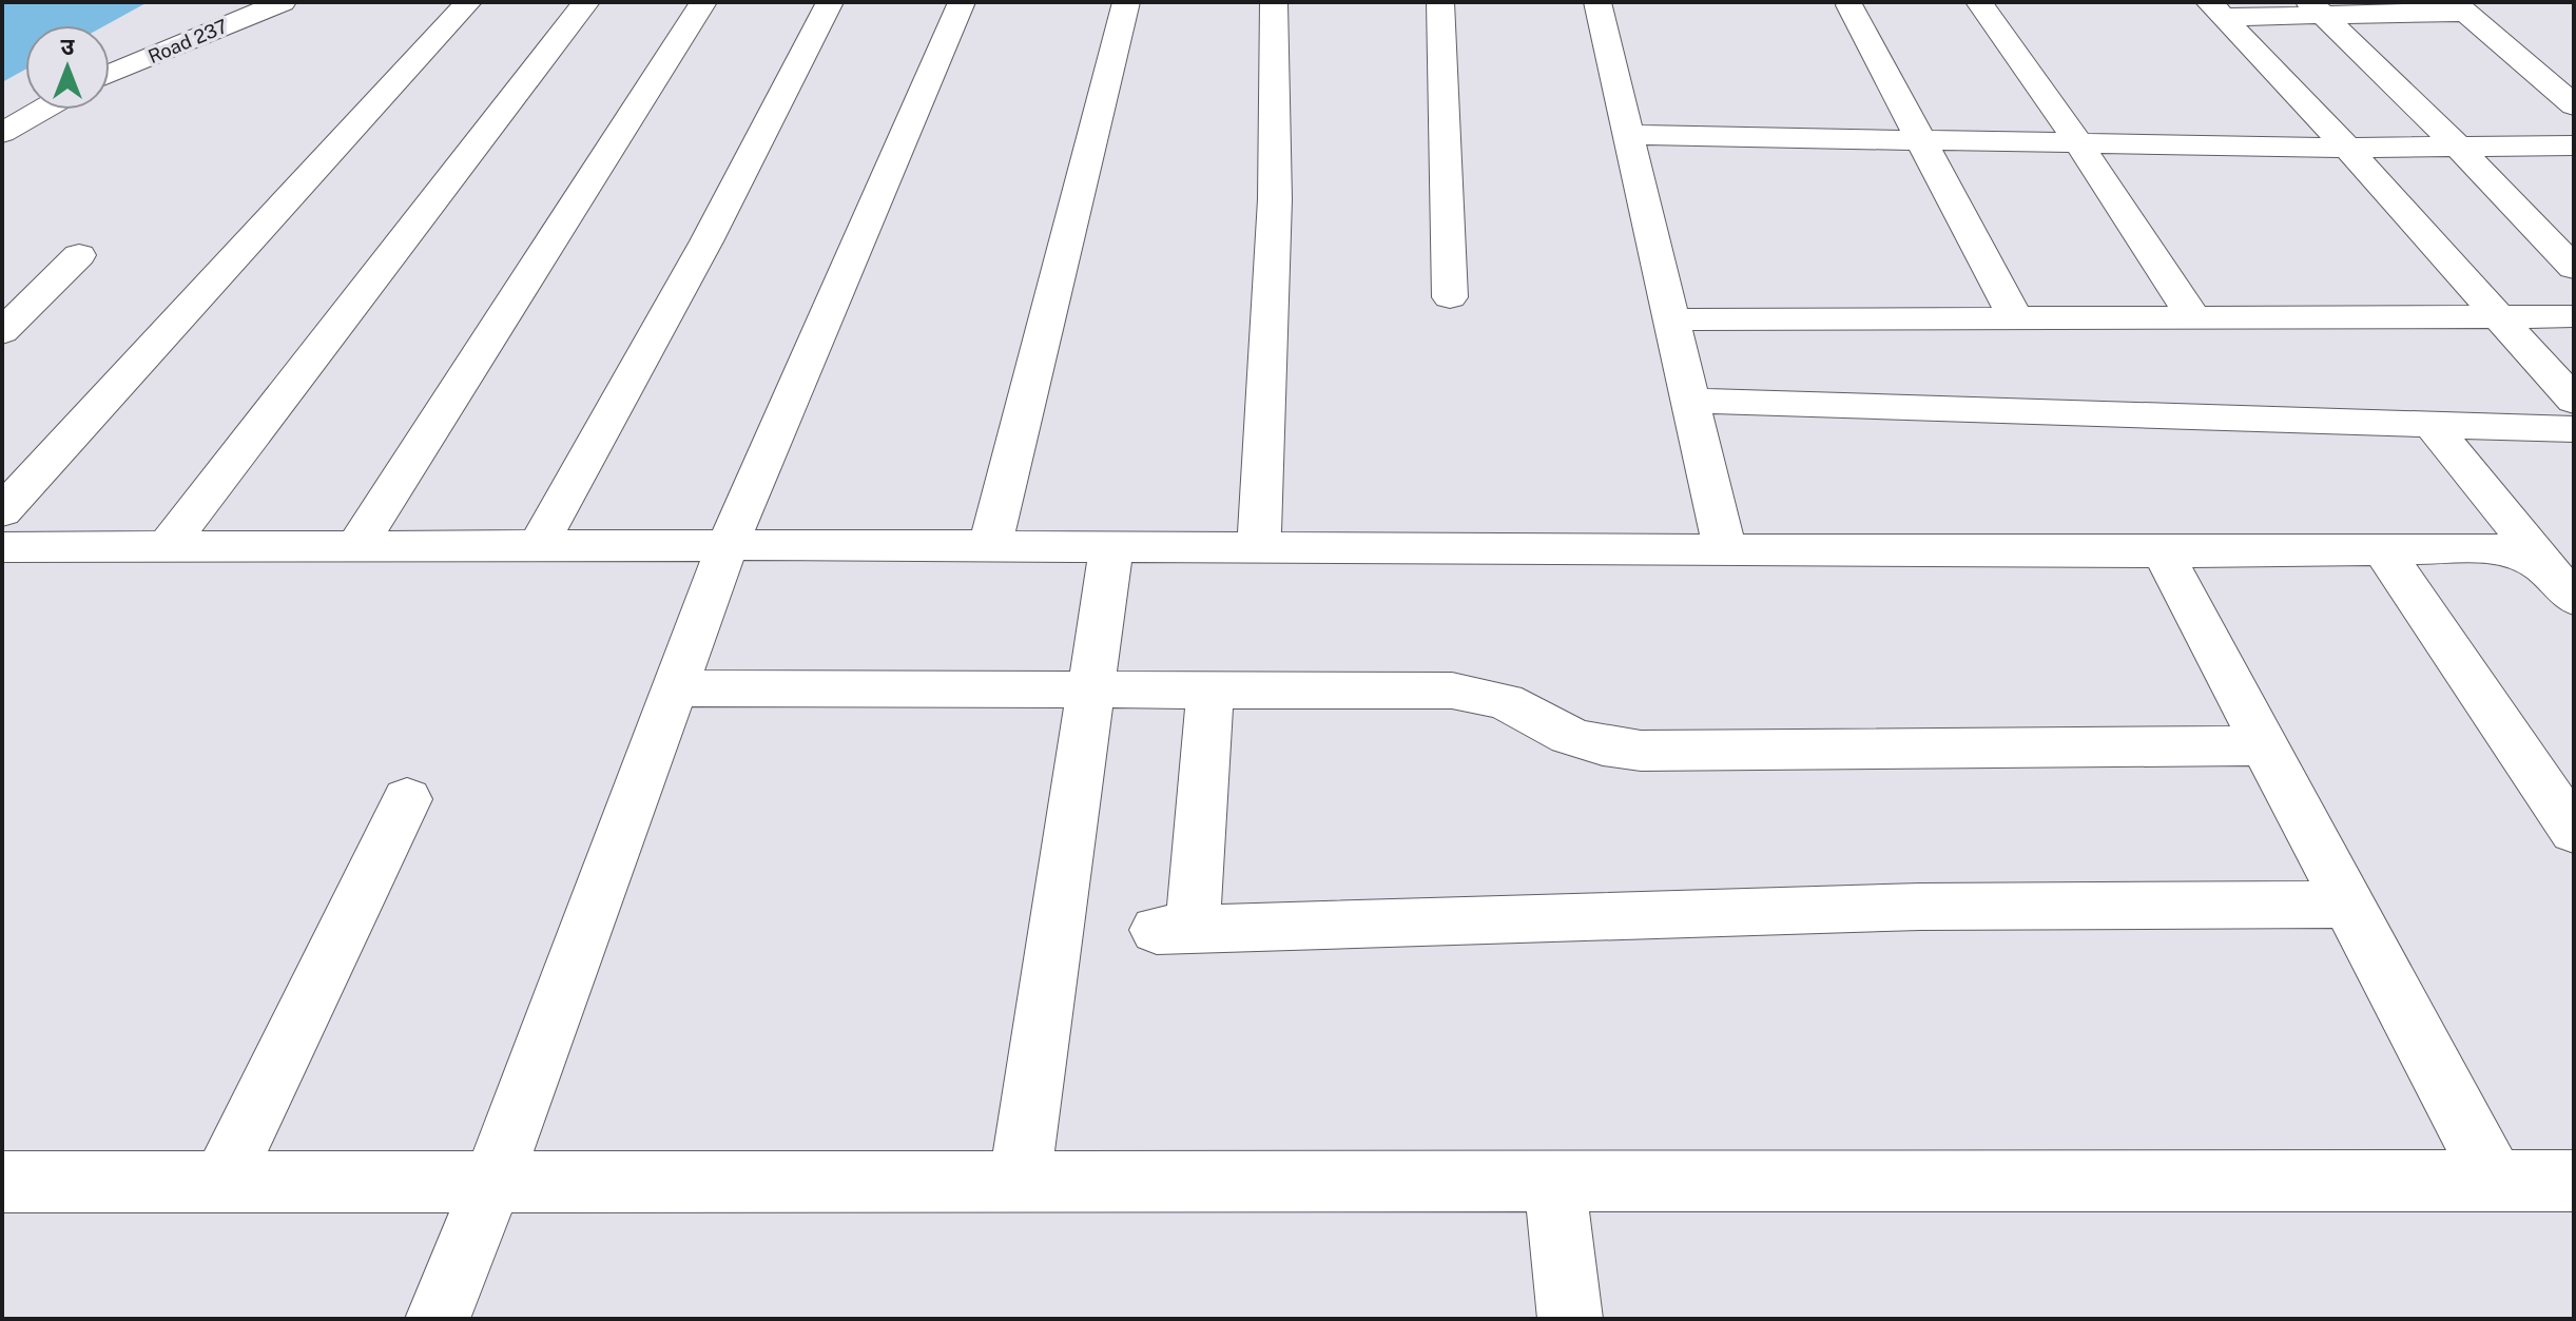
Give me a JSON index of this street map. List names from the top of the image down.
{
  "streets": {
    "street": ["Road 237"]
  },
  "north": "top"
}
